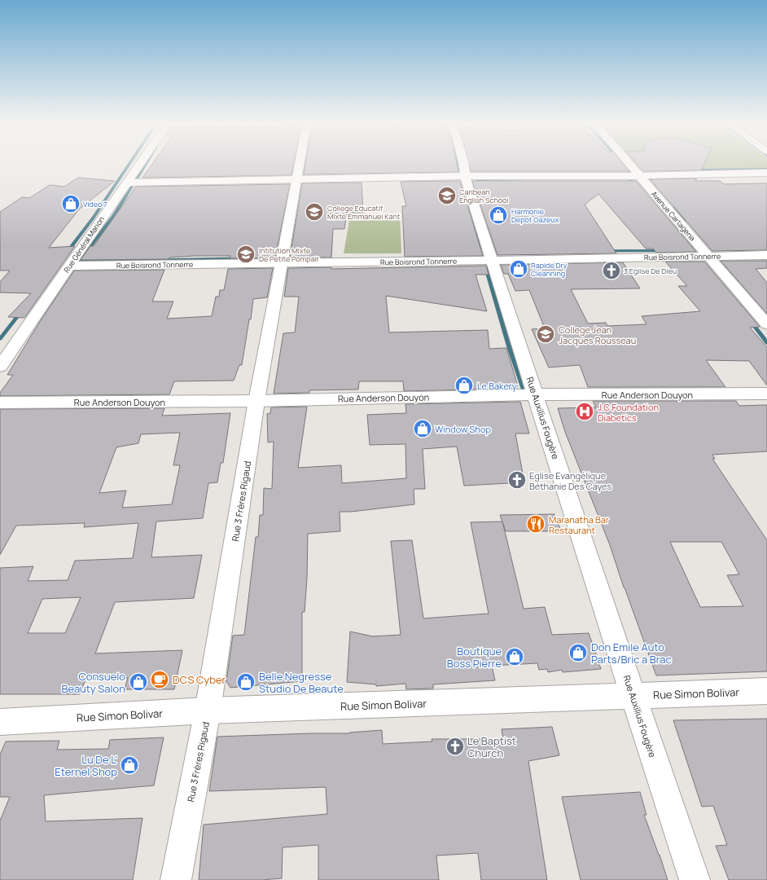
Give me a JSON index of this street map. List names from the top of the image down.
{
  "streets": {
    "street": [
      "Avenue Cartagena",
      "Rue Général Marion",
      "Rue Boisrond Tonnerre",
      "Rue Anderson Douyon",
      "Rue Auxilius Fougère",
      "Rue 3 Frères Rigaud",
      "Rue Simon Bolivar"
    ]
  },
  "crossings": [
    ["Avenue Cartagena", "Rue Boisrond Tonnerre"],
    ["Rue Général Marion", "Rue Boisrond Tonnerre"],
    ["Rue Boisrond Tonnerre", "Rue Auxilius Fougère"],
    ["Rue Boisrond Tonnerre", "Rue 3 Frères Rigaud"],
    ["Rue Anderson Douyon", "Rue Auxilius Fougère"],
    ["Rue Anderson Douyon", "Rue 3 Frères Rigaud"],
    ["Rue Auxilius Fougère", "Rue Simon Bolivar"],
    ["Rue 3 Frères Rigaud", "Rue Simon Bolivar"]
  ],
  "places": {
    "school or university": [
      "Caribean English School",
      "College Educatif Mixte Emmanuel Kant",
      "Intitution Mixte De Petite Pompair",
      "College Jean Jacques Rousseau"
    ],
    "shop": [
      "Video 7",
      "Harmonie Depot Gazeux",
      "Rapide Dry Cleanning",
      "Le Bakery",
      "Window Shop",
      "Don Emile Auto Parts/Bric a Brac",
      "Boutique Boss Pierre",
      "Consuelo Beauty Salon",
      "Belle Negresse Studio De Beaute",
      "Lu De L' Eternel Shop"
    ],
    "church": ["3 Eglise De Dieu", "Eglise Evangélique Béthanie Des Cayes", "Le Baptist Church"],
    "hospital": ["J.C Foundation Diabetics"],
    "restaurant": ["Maranatha Bar Restaurant"],
    "cafe": ["DCS Cyber"]
  }
}
